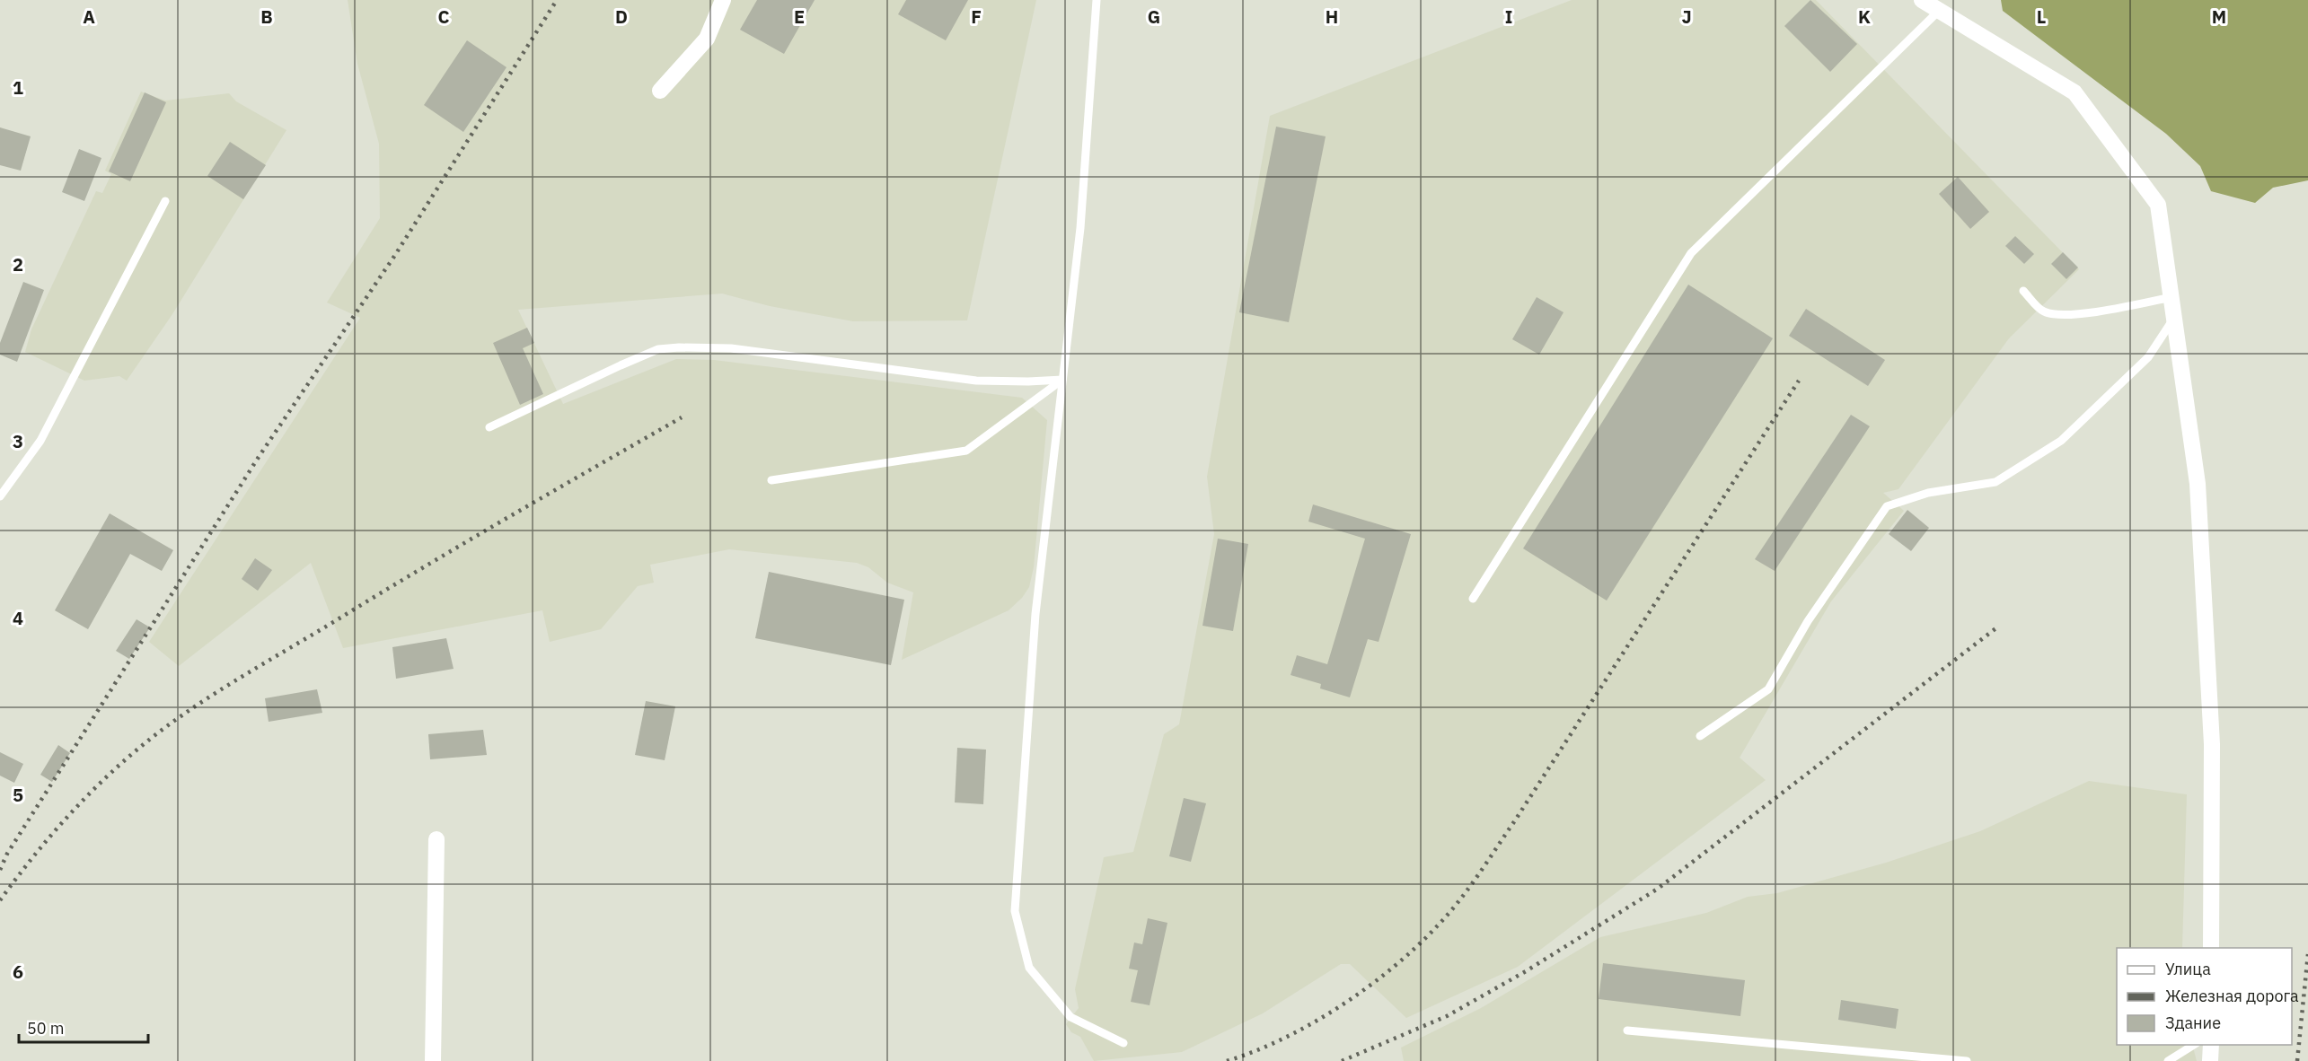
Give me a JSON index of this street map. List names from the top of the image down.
{
  "legend": ["Улица", "Железная дорога", "Здание"],
  "scale_bar": "50 m",
  "grid": {
    "columns": [
      "A",
      "B",
      "C",
      "D",
      "E",
      "F",
      "G",
      "H",
      "I",
      "J",
      "K",
      "L",
      "M"
    ],
    "rows": [
      "1",
      "2",
      "3",
      "4",
      "5",
      "6"
    ]
  }
}
